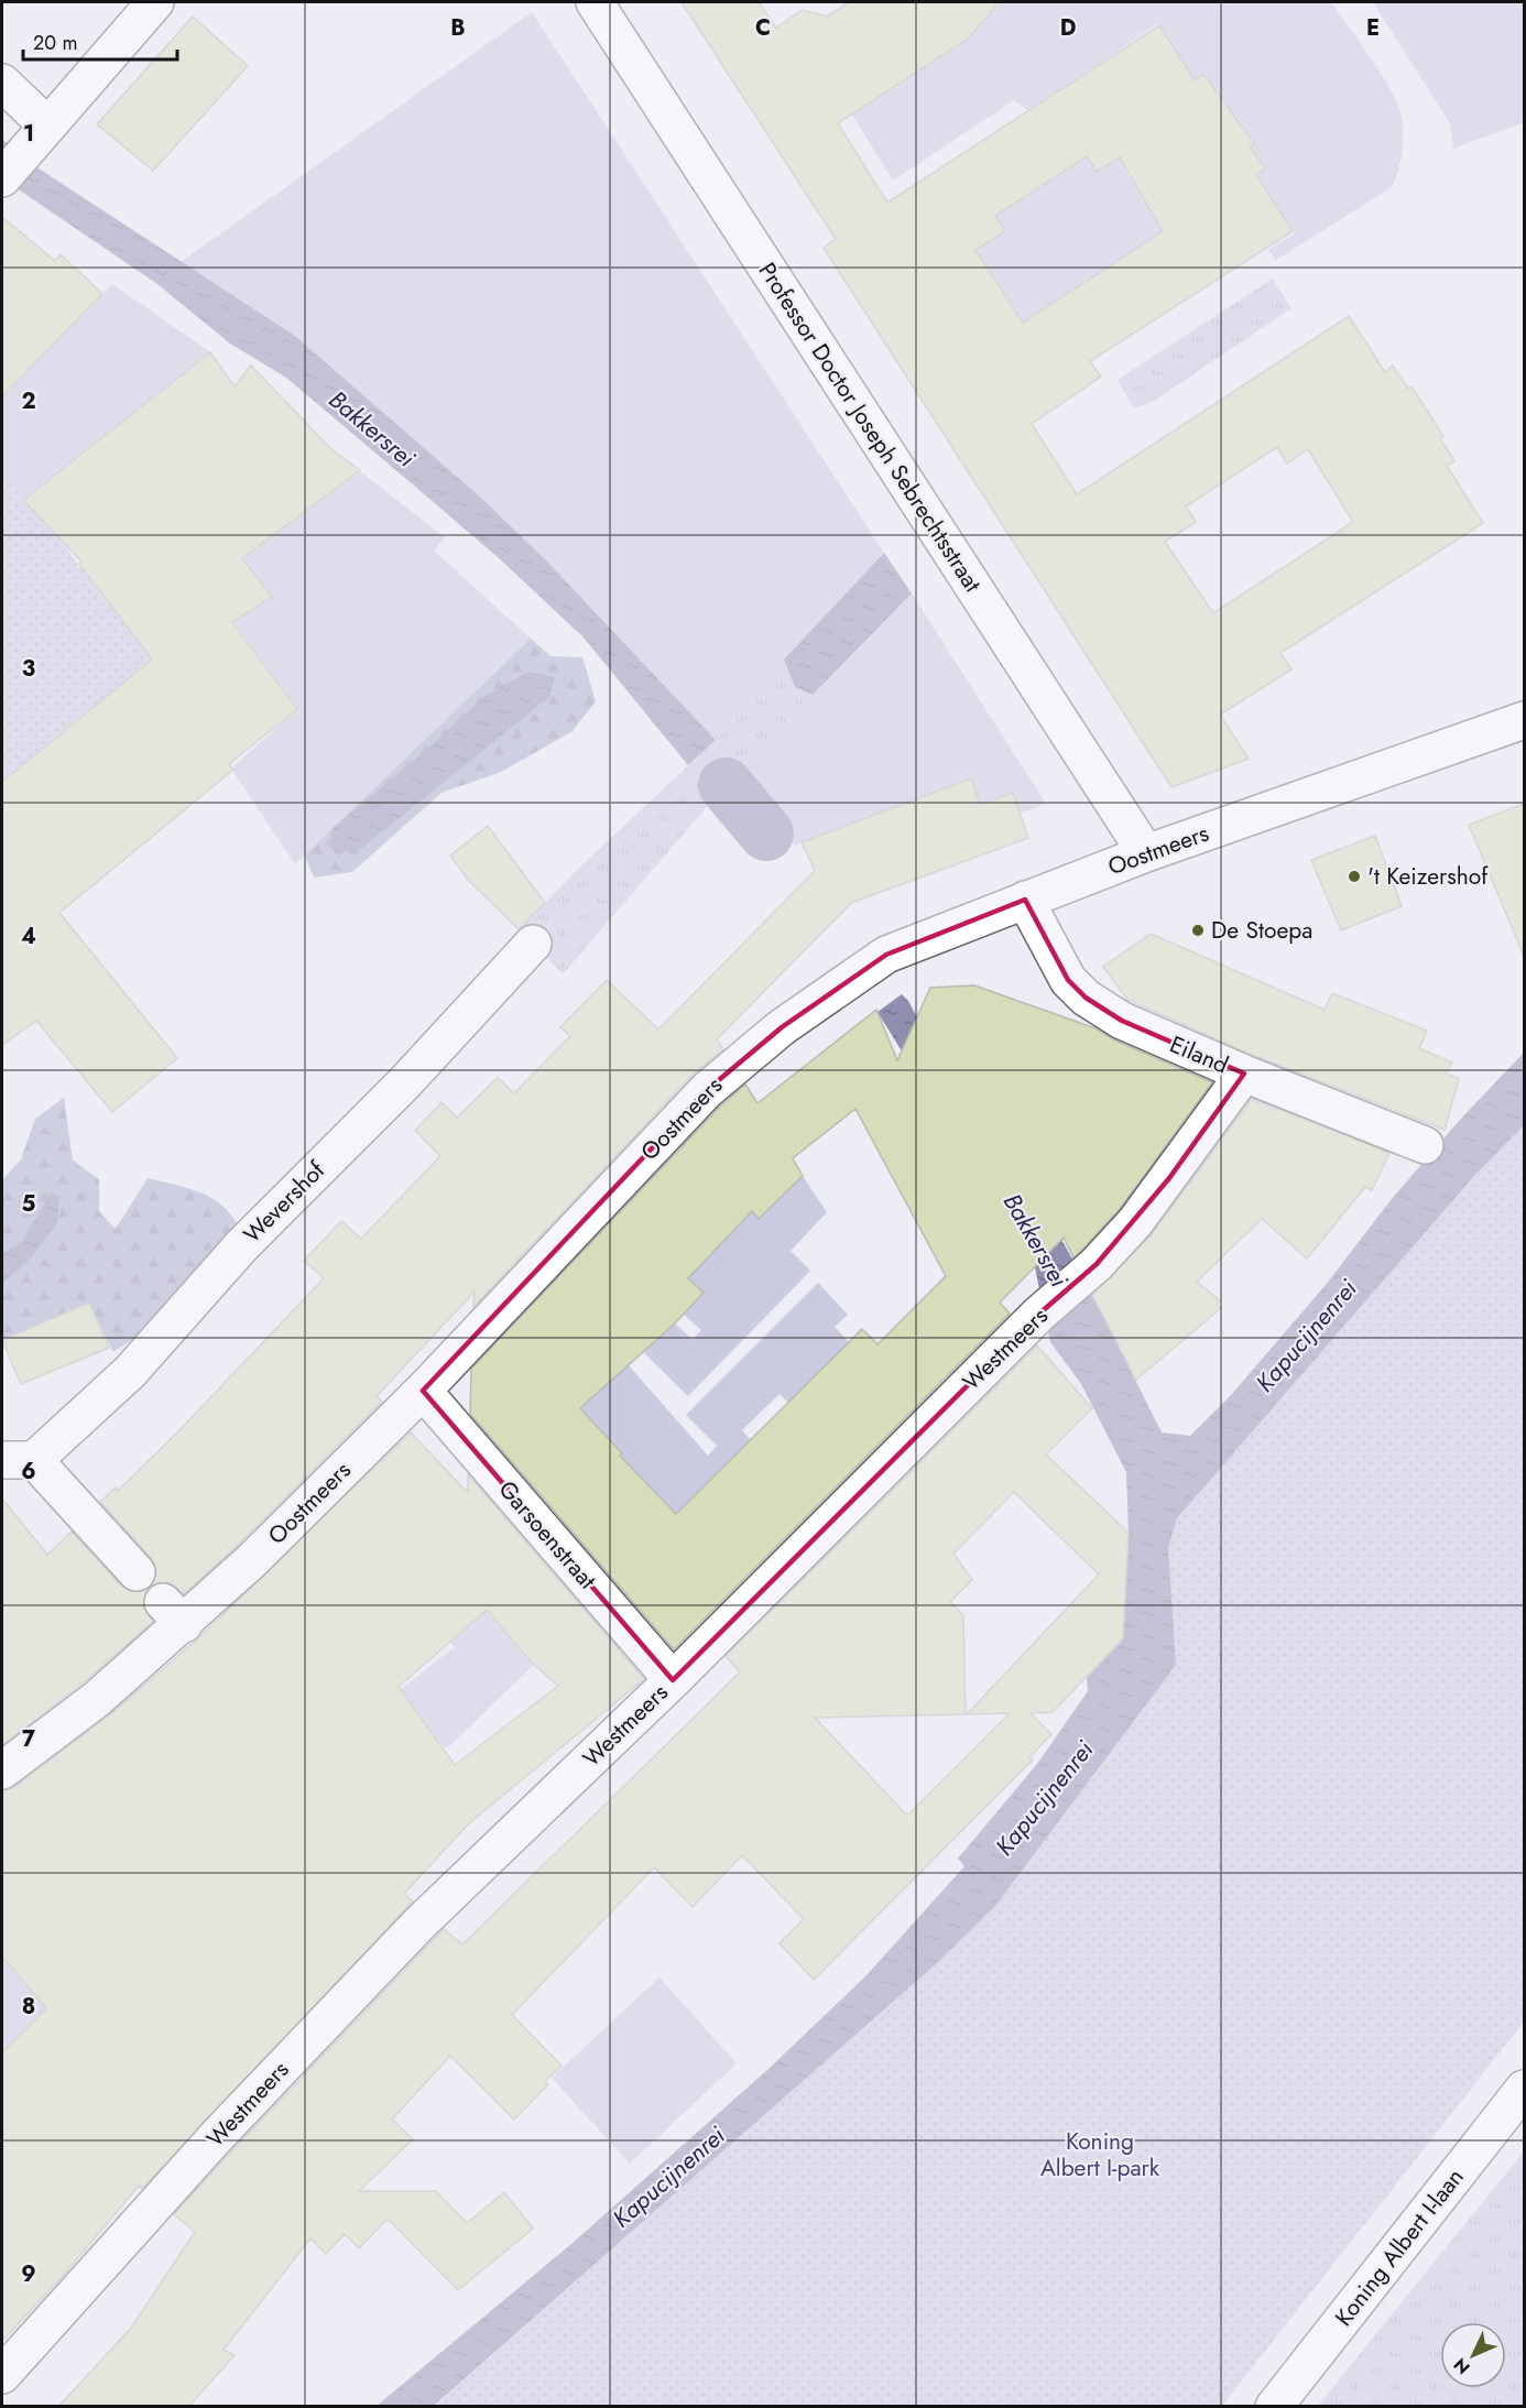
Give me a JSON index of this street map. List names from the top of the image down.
{
  "streets": {
    "street": [
      "Professor Doctor Joseph Sebrechtsstraat",
      "Oostmeers",
      "Eiland",
      "Wevershof",
      "Westmeers",
      "Garsoenstraat",
      "Koning Albert I-laan"
    ]
  },
  "crossings": [
    ["Professor Doctor Joseph Sebrechtsstraat", "Oostmeers"],
    ["Oostmeers", "Eiland"],
    ["Oostmeers", "Garsoenstraat"],
    ["Eiland", "Westmeers"],
    ["Westmeers", "Garsoenstraat"]
  ],
  "water": ["Bakkersrei", "Kapucijnenrei"],
  "parks": ["Koning Albert I-park"],
  "places": ["'t Keizershof", "De Stoepa"],
  "scale_bar": "20 m",
  "north": "bottom left",
  "grid": {
    "columns": [
      "B",
      "C",
      "D",
      "E"
    ],
    "rows": [
      "1",
      "2",
      "3",
      "4",
      "5",
      "6",
      "7",
      "8",
      "9"
    ]
  }
}
